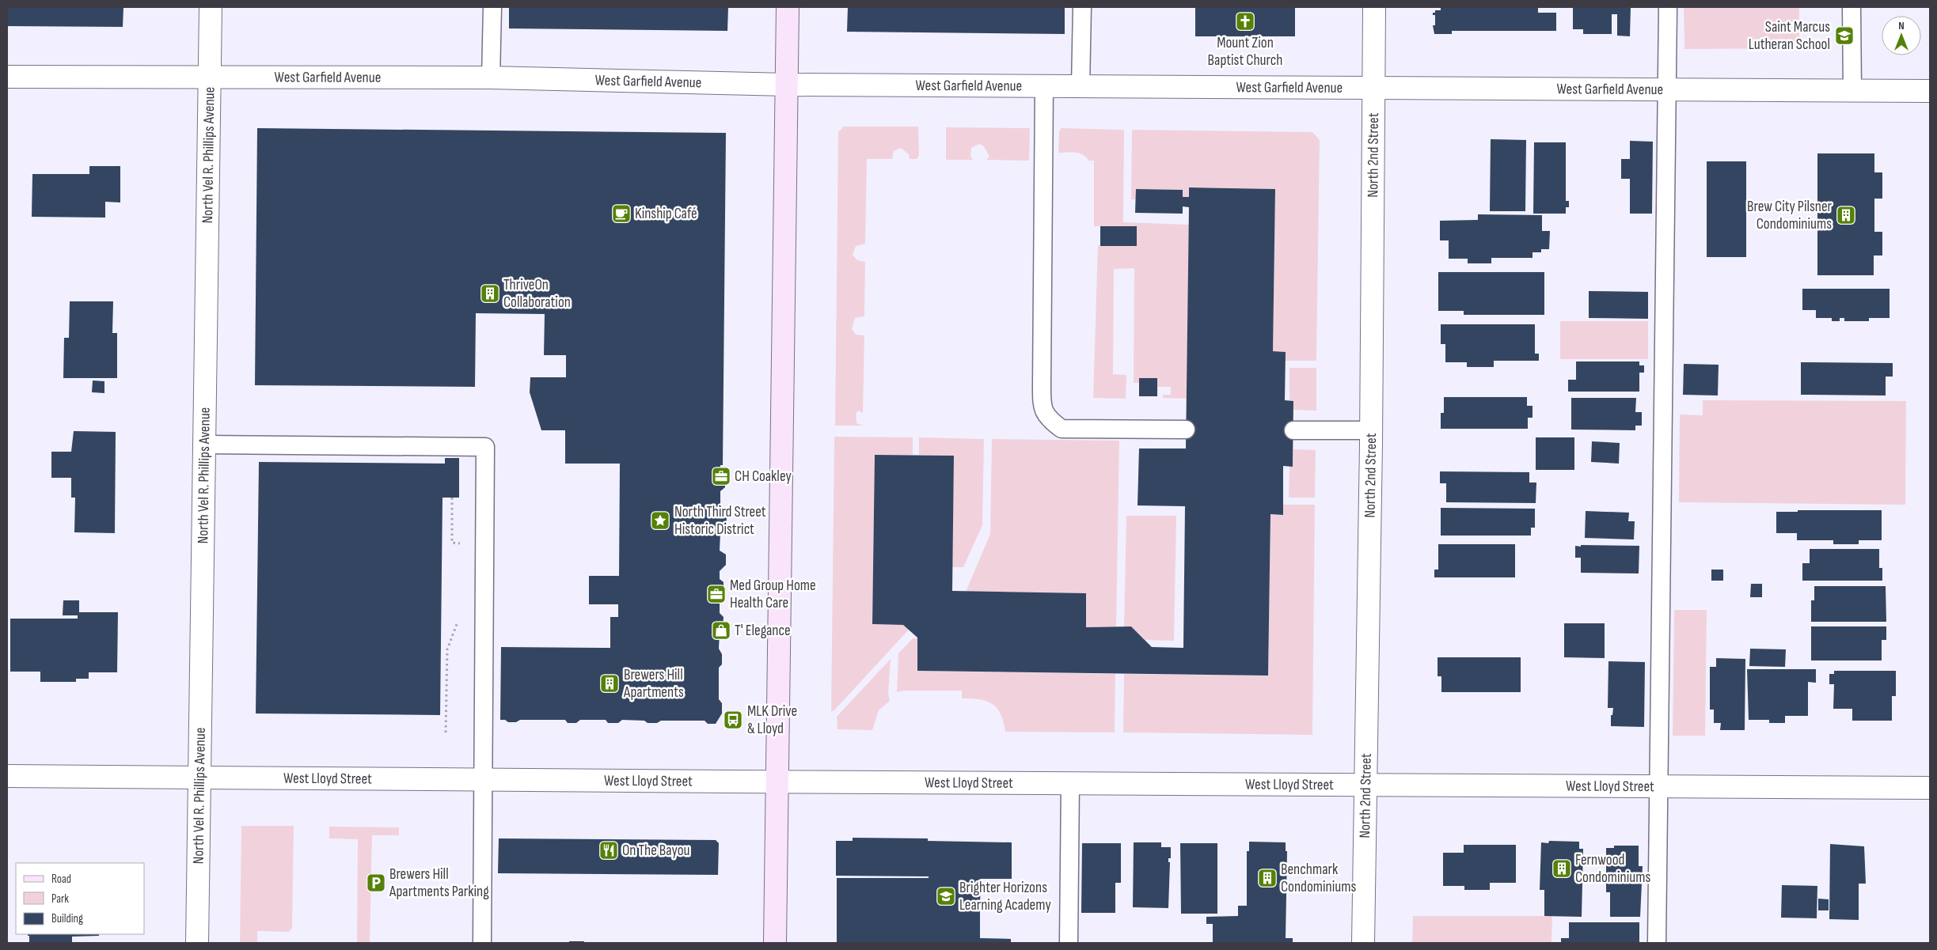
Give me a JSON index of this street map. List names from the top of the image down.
{
  "streets": {
    "street": [
      "West Garfield Avenue",
      "North Vel R. Phillips Avenue",
      "North 2nd Street",
      "West Lloyd Street"
    ]
  },
  "crossings": [
    ["West Garfield Avenue", "North Vel R. Phillips Avenue"],
    ["West Garfield Avenue", "North 2nd Street"],
    ["North Vel R. Phillips Avenue", "West Lloyd Street"],
    ["North 2nd Street", "West Lloyd Street"]
  ],
  "places": {
    "church": ["Mount Zion Baptist Church"],
    "school or university": ["Saint Marcus Lutheran School", "Brighter Horizons Learning Academy"],
    "cafe": ["Kinship Café"],
    "building": [
      "Brew City Pilsner Condominiums",
      "ThriveOn Collaboration",
      "Brewers Hill Apartments",
      "Fernwood Condominiums",
      "Benchmark Condominiums"
    ],
    "office": ["CH Coakley", "Med Group Home Health Care"],
    "place": ["North Third Street Historic District"],
    "shop": ["T' Elegance"],
    "bus stop": ["MLK Drive & Lloyd"],
    "restaurant": ["On The Bayou"],
    "parking": ["Brewers Hill Apartments Parking"]
  },
  "legend": ["Road", "Park", "Building"],
  "north": "top"
}
